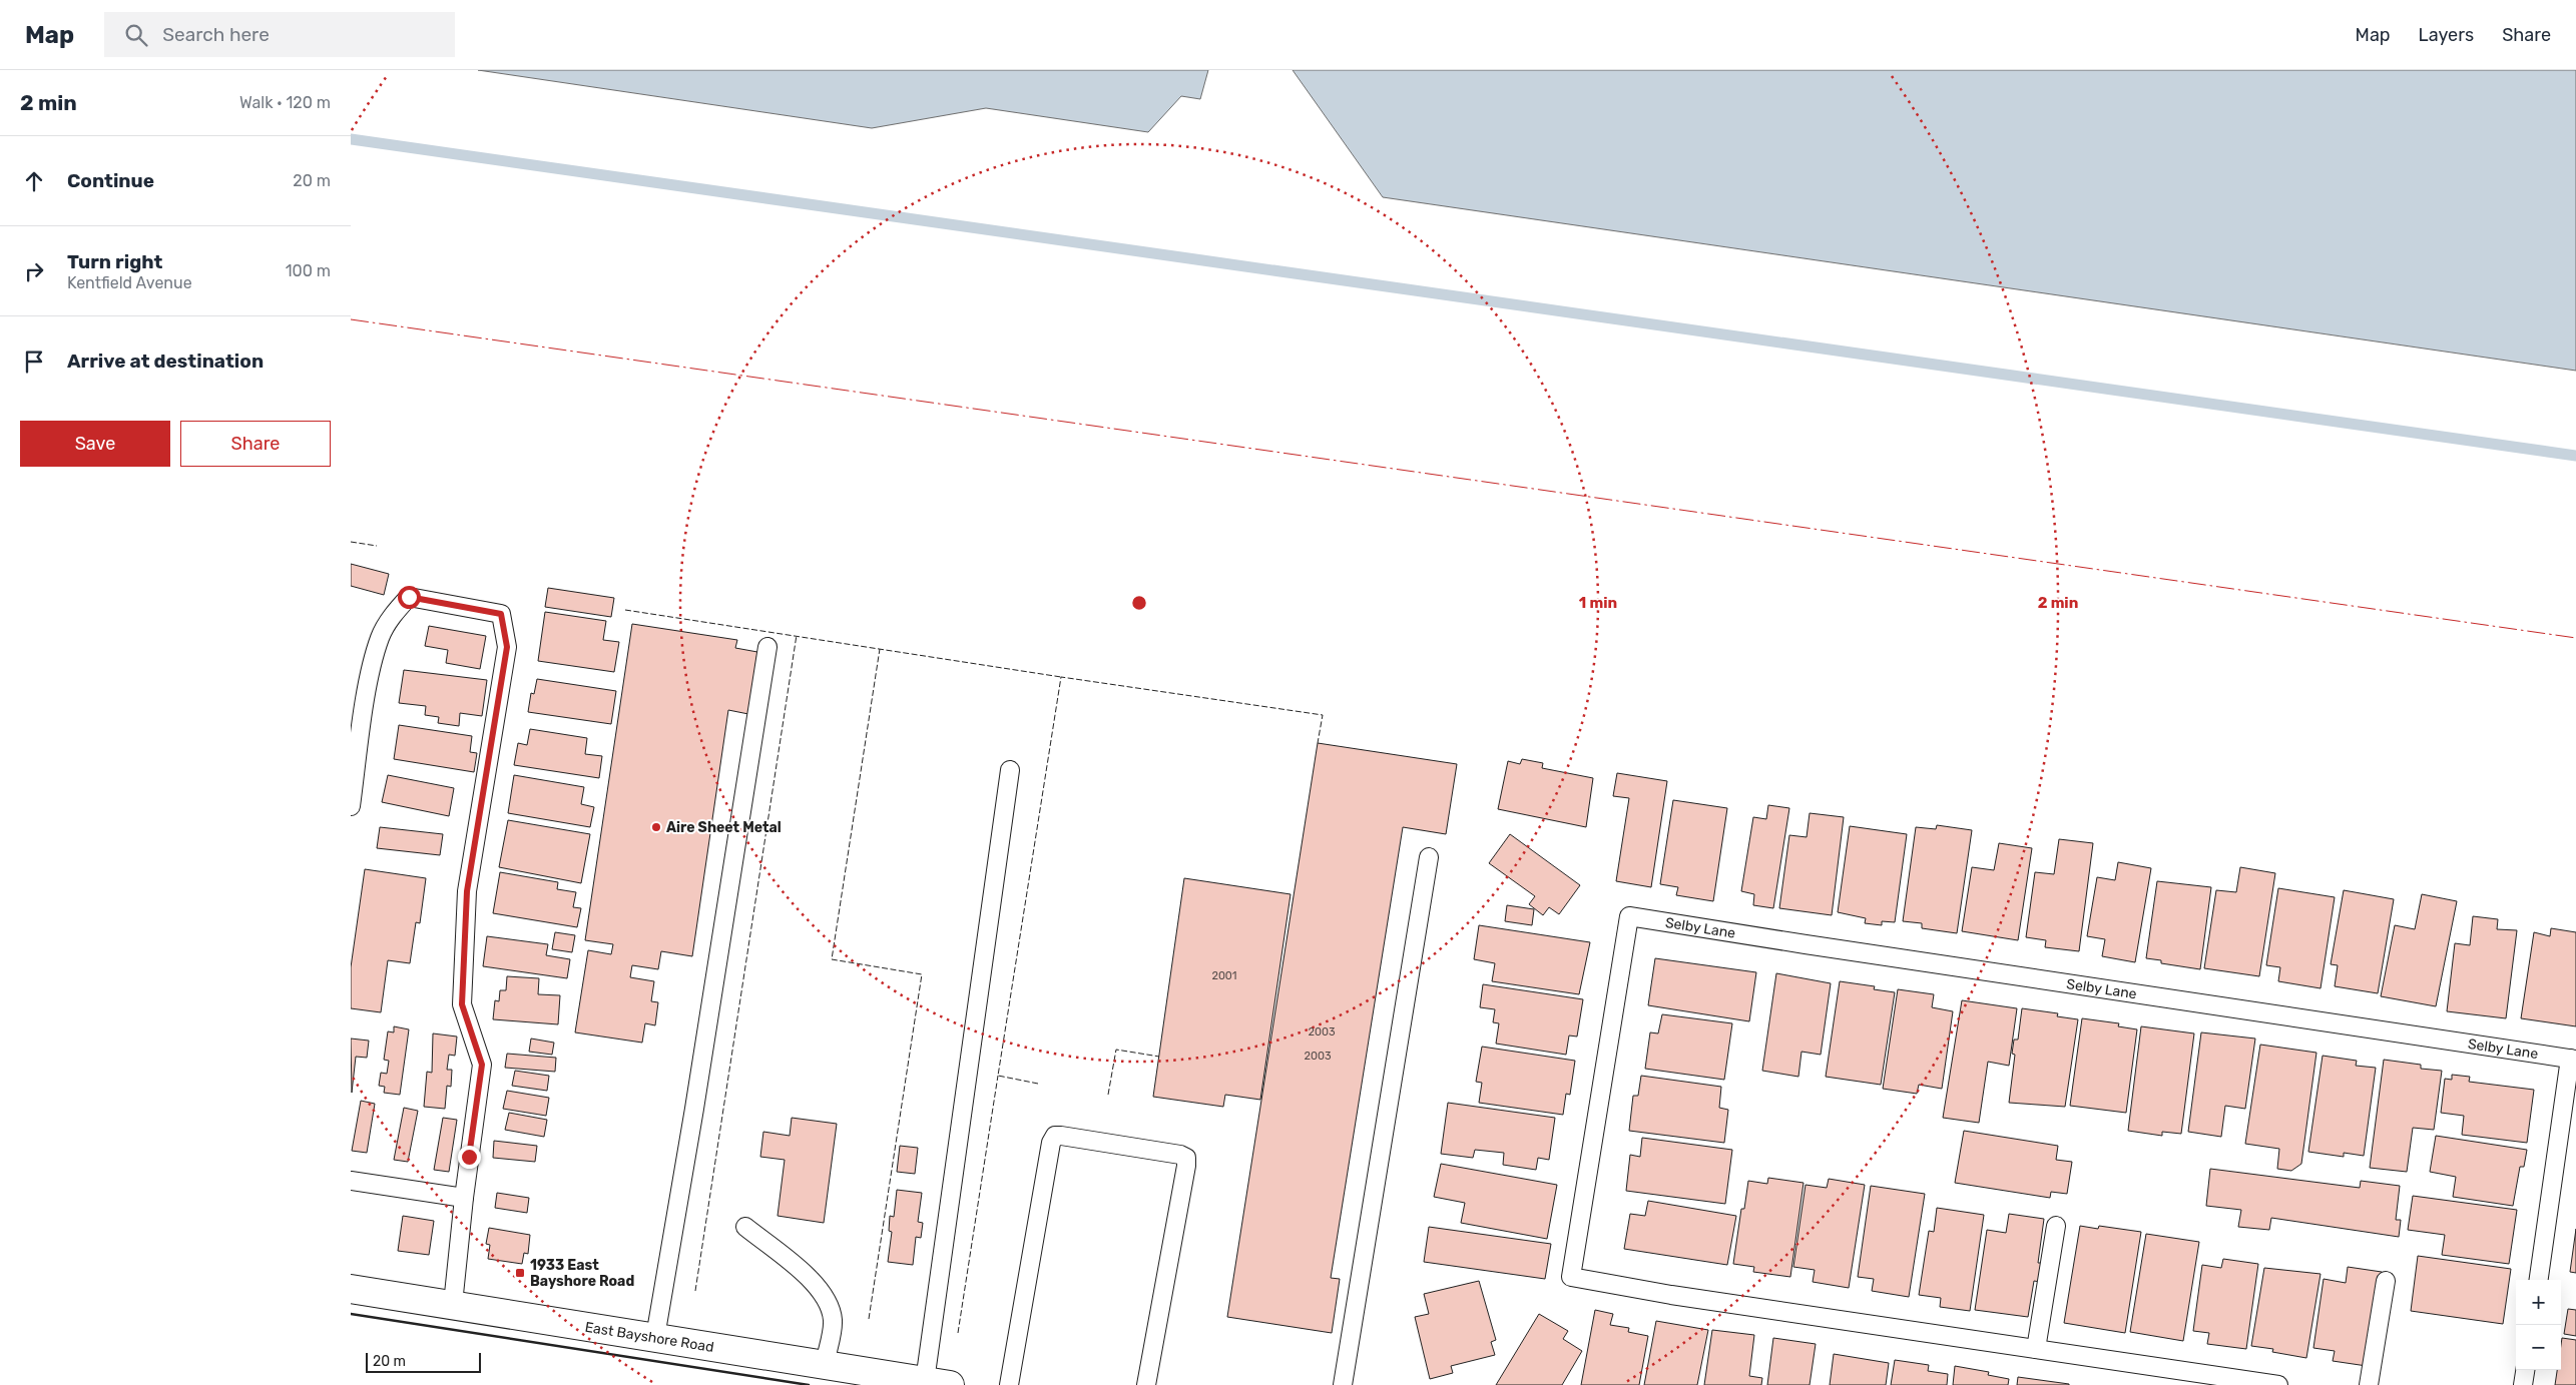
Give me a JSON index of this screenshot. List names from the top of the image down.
{
  "streets": {
    "street": ["East Bayshore Road"],
    "lane": ["Selby Lane"]
  },
  "places": {
    "other": ["Aire Sheet Metal"],
    "transit": ["1933 East Bayshore Road"]
  },
  "house_numbers": ["2001", "2003", "2003"],
  "scale_bar": "20 m",
  "page": {
    "header": "Map",
    "search": "Search here",
    "nav": ["Map", "Layers", "Share"],
    "heading": ["2 min", "Walk · 120 m"],
    "list": [
      ["Continue", "20 m"],
      ["Turn right", "Kentfield Avenue", "100 m"],
      "Arrive at destination"
    ],
    "buttons": ["Save", "Share"],
    "map_buttons": ["+", "−"],
    "scale": "20 m"
  },
  "rings": ["1 min", "2 min"]
}
